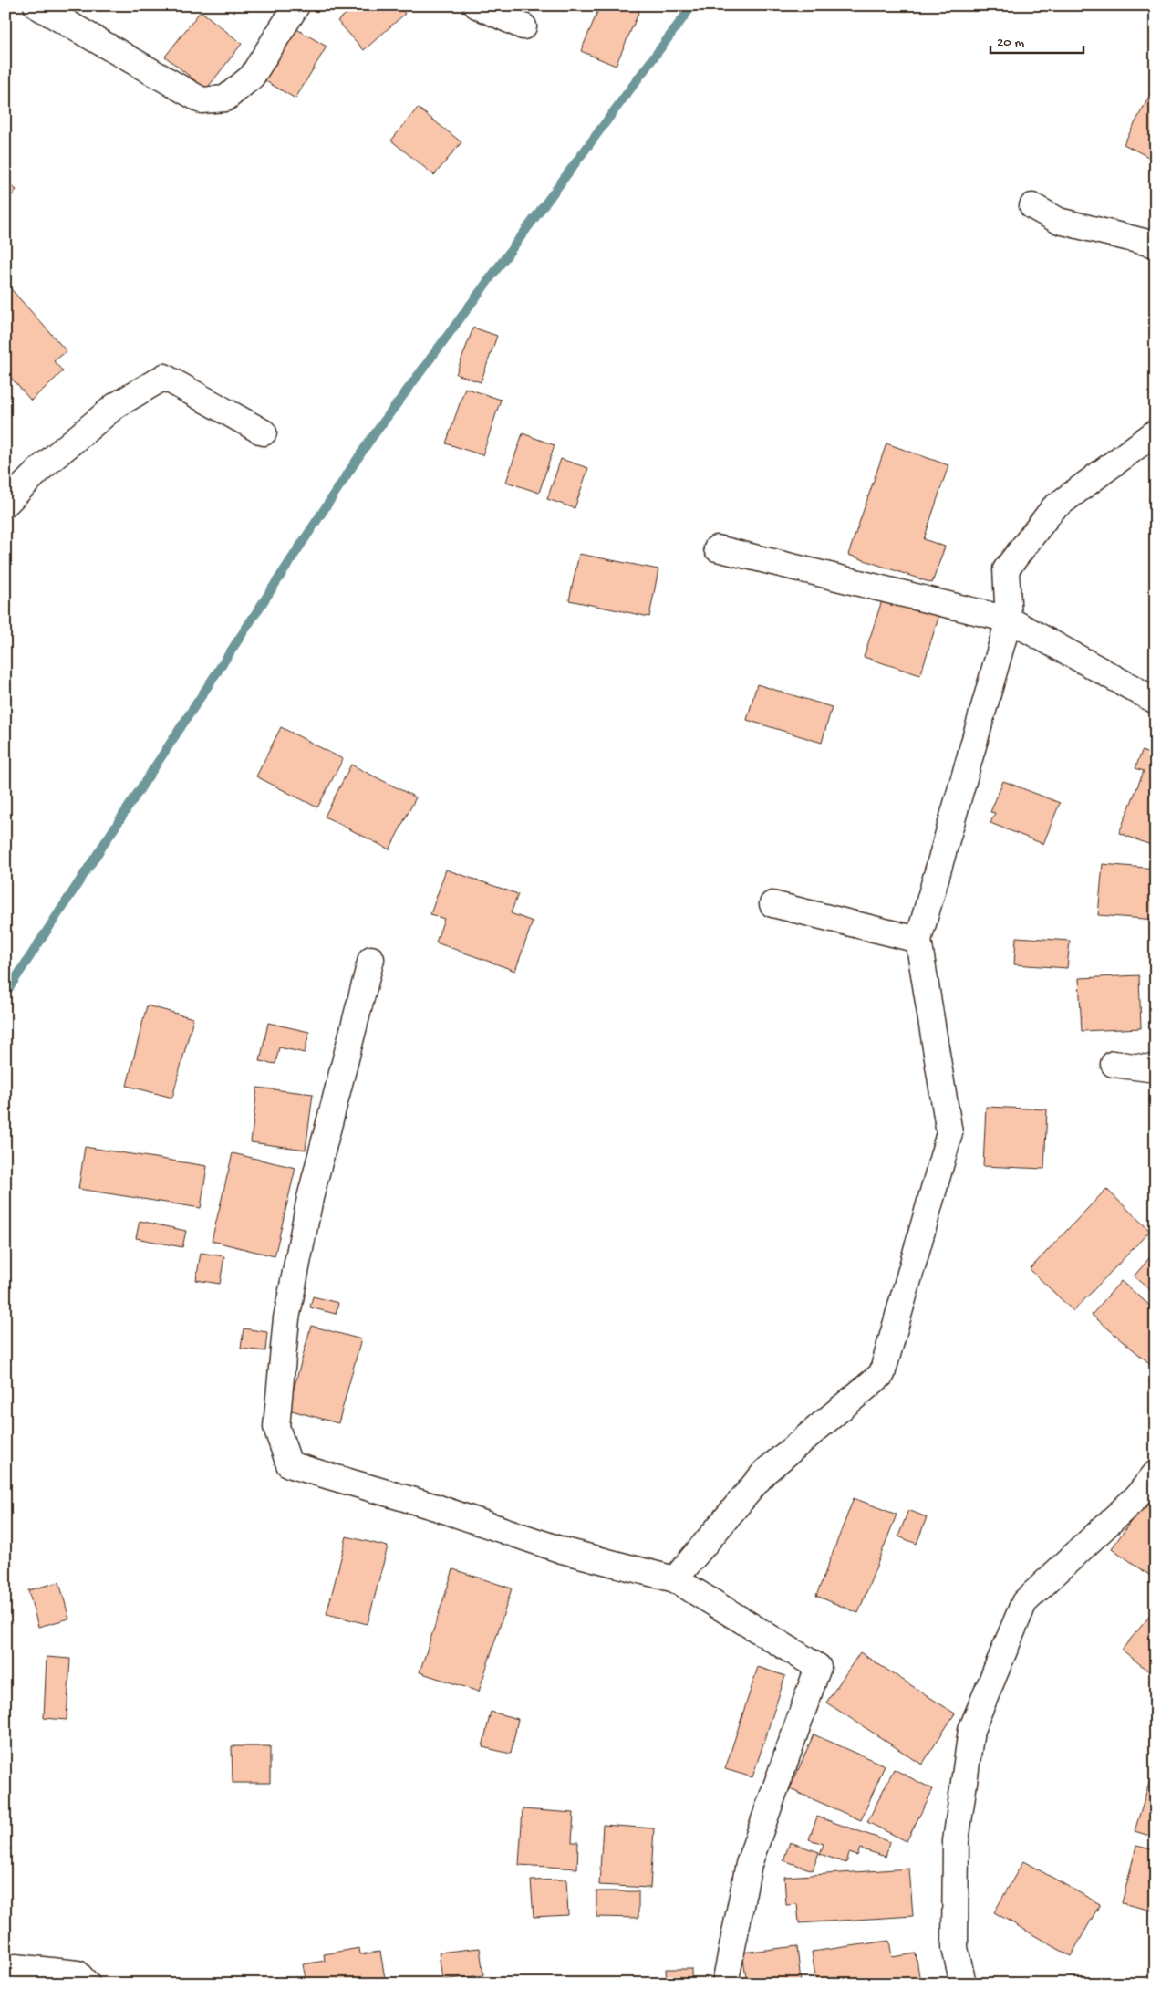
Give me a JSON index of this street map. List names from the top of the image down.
{
  "scale_bar": "20 m"
}
